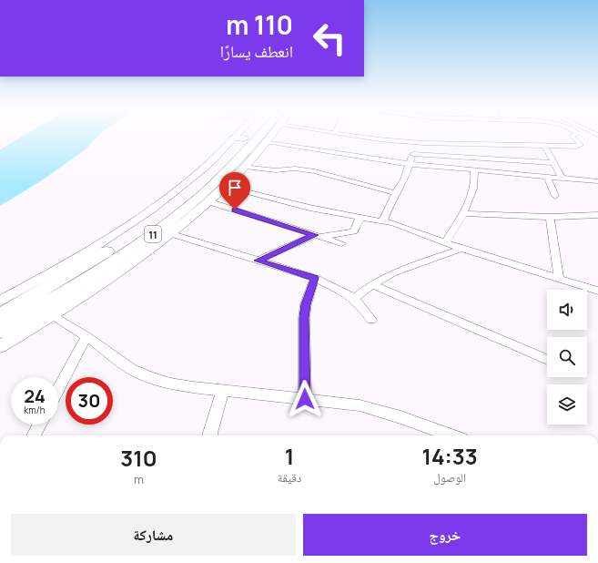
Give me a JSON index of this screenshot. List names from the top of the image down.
{
  "streets": {
    "highway": ["11"]
  },
  "page": {
    "turn": ["110 m", "انعطف يسارًا"],
    "speed": "24 km/h",
    "limit": "30",
    "eta": [
      "14:33",
      "الوصول",
      "1",
      "دقيقة",
      "310",
      "m"
    ],
    "buttons": ["خروج", "مشاركة"]
  }
}
